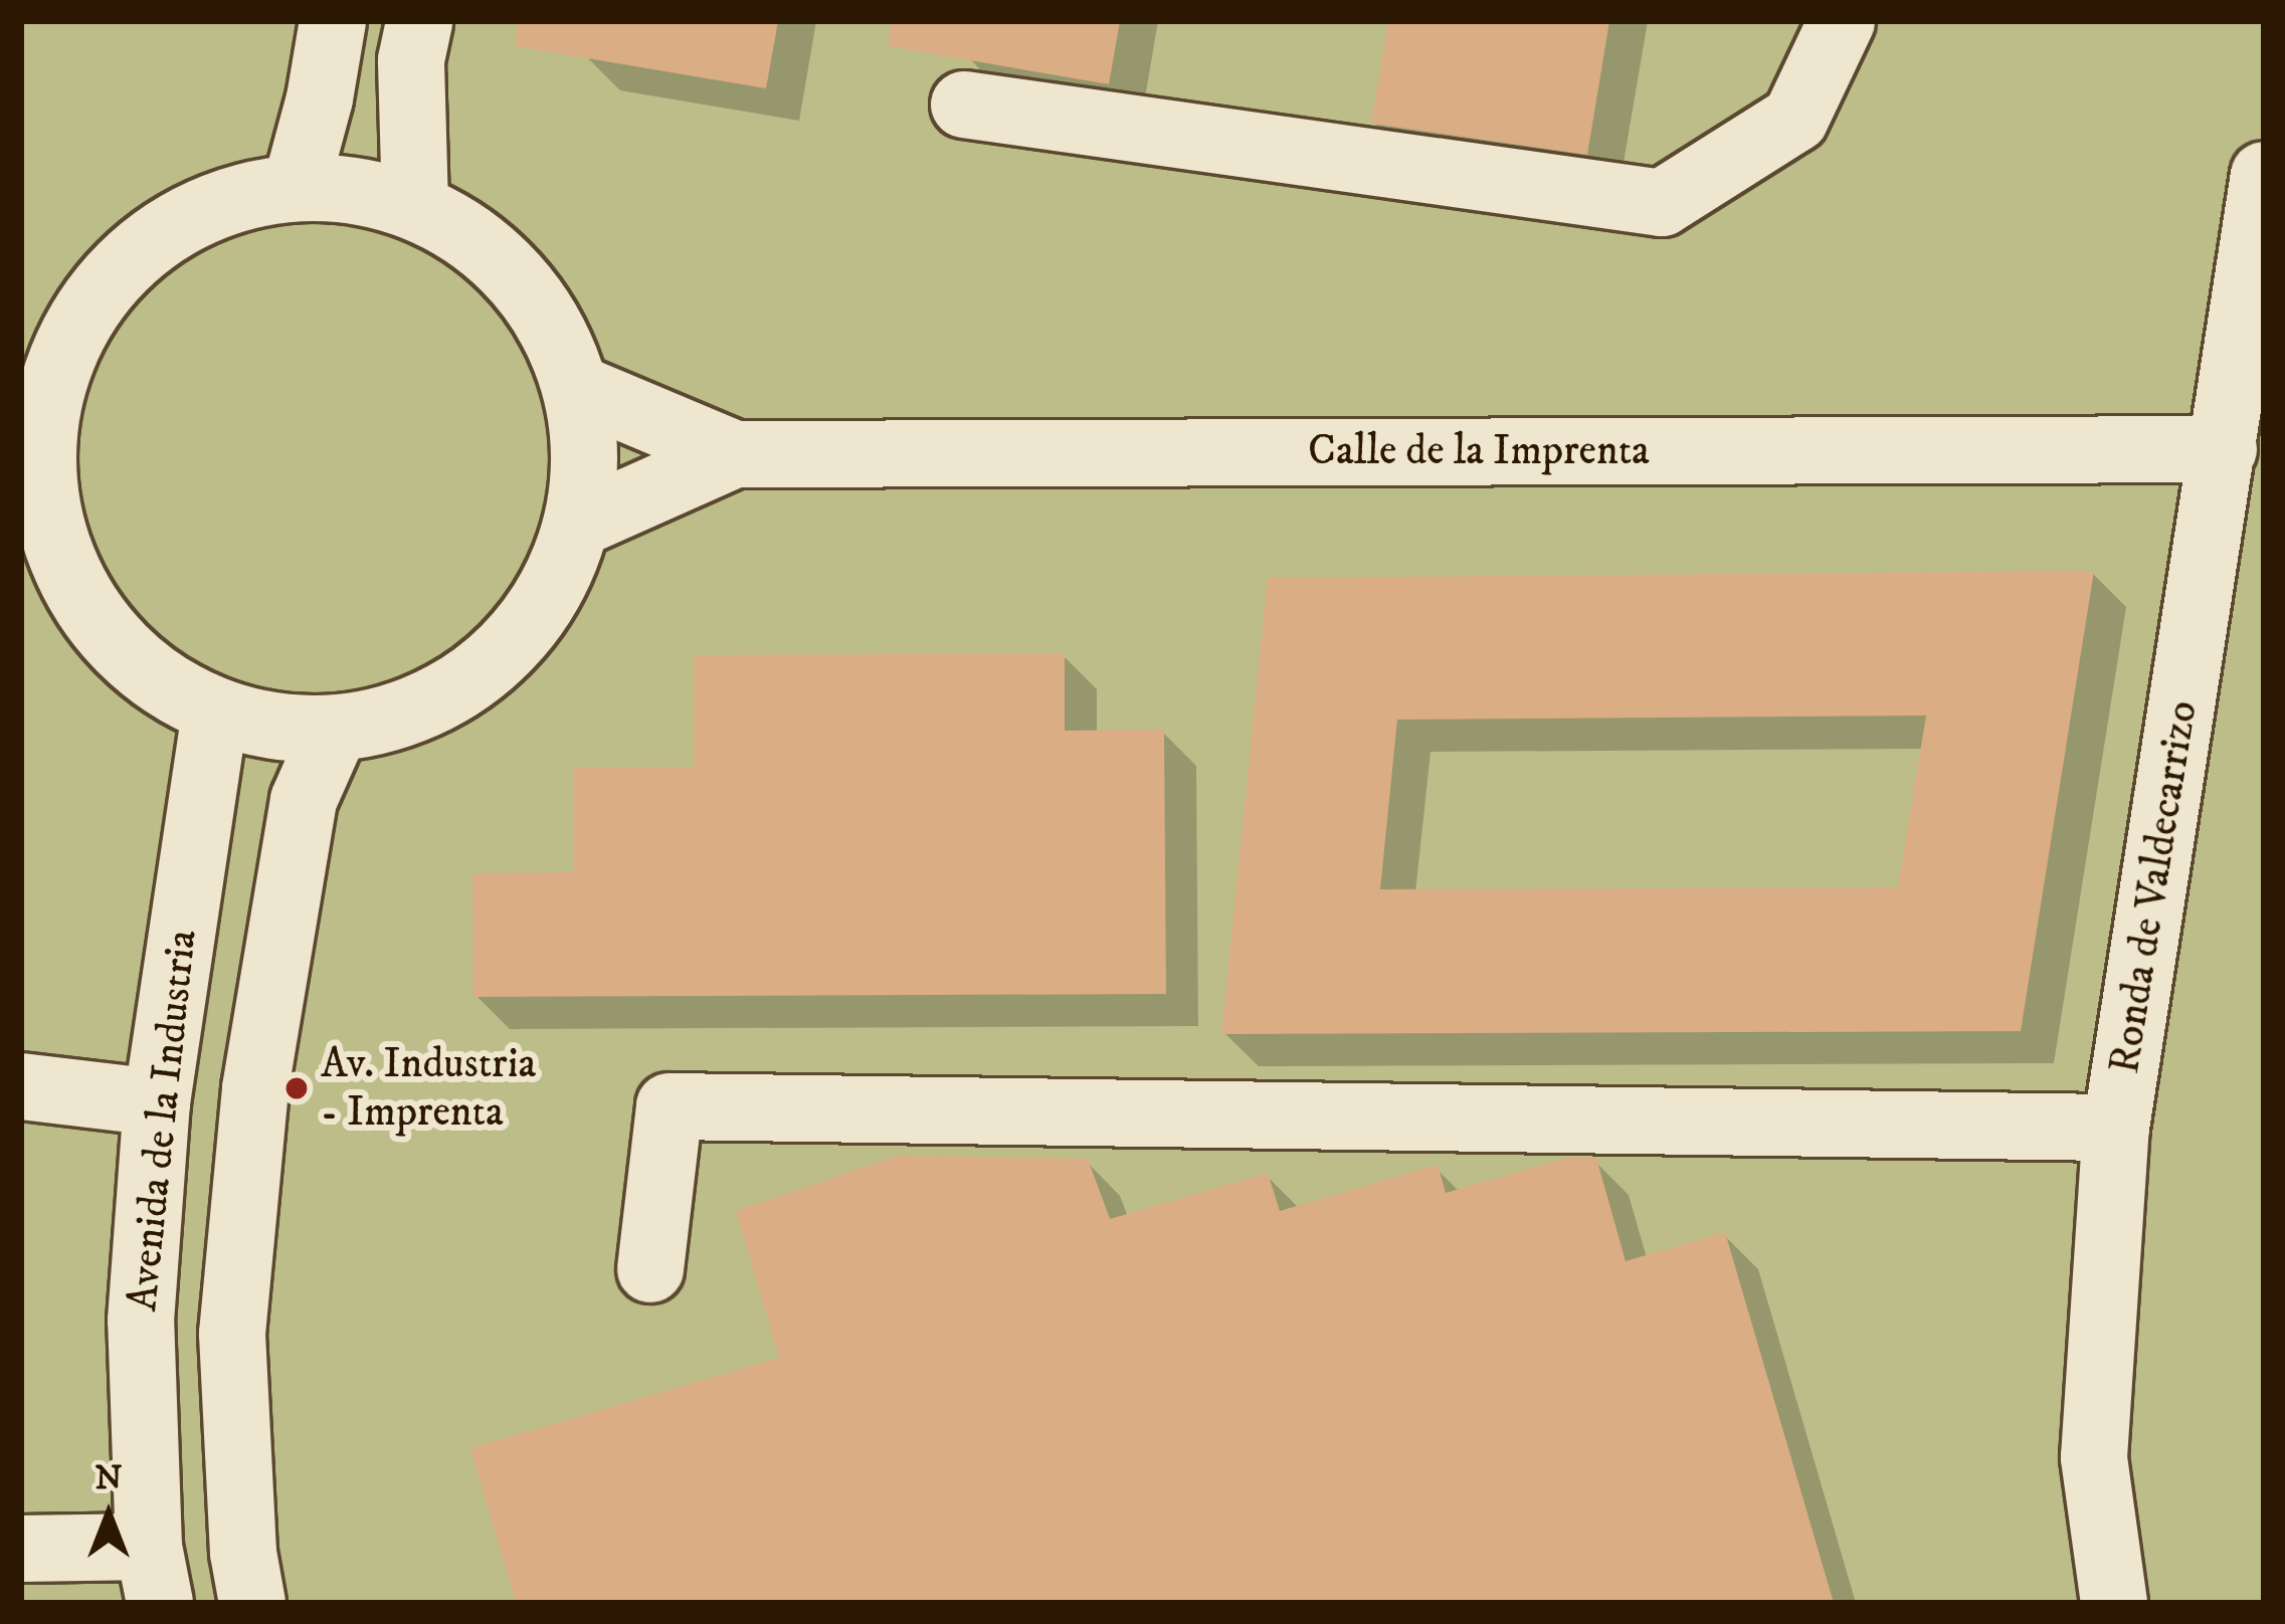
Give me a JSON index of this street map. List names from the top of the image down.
{
  "streets": {
    "street": ["Calle de la Imprenta", "Ronda de Valdecarrizo", "Avenida de la Industria"]
  },
  "crossings": [
    ["Calle de la Imprenta", "Ronda de Valdecarrizo"]
  ],
  "places": ["Av. Industria - Imprenta"],
  "north": "top"
}
